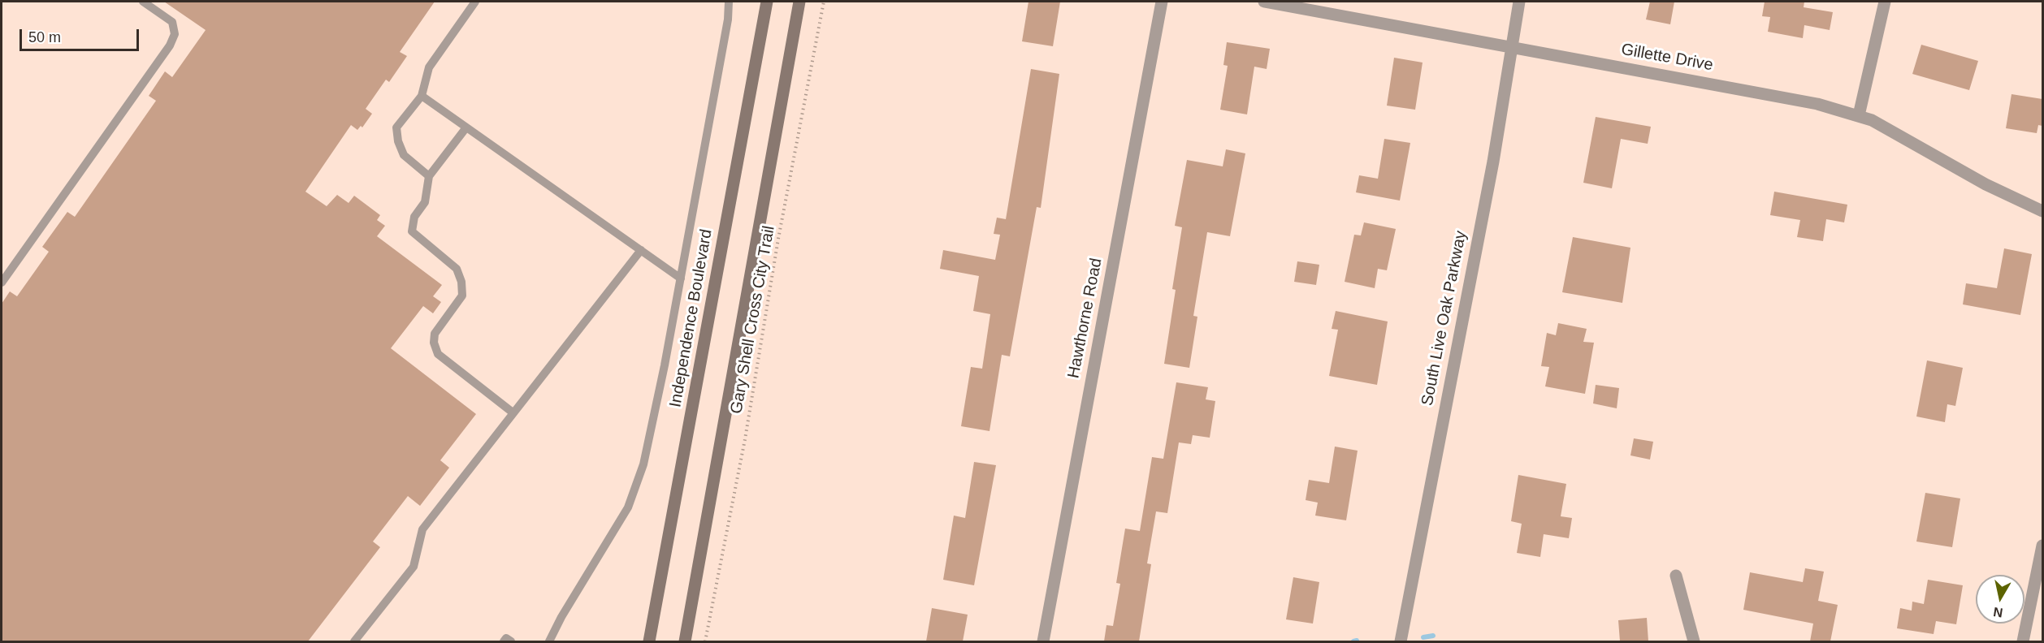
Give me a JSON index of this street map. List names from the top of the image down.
{
  "streets": {
    "main road": ["Independence Boulevard"],
    "street": ["Gillette Drive", "Hawthorne Road", "South Live Oak Parkway"],
    "path": ["Gary Shell Cross City Trail"]
  },
  "crossings": [
    ["Gillette Drive", "South Live Oak Parkway"]
  ],
  "scale_bar": "50 m",
  "north": "bottom"
}
